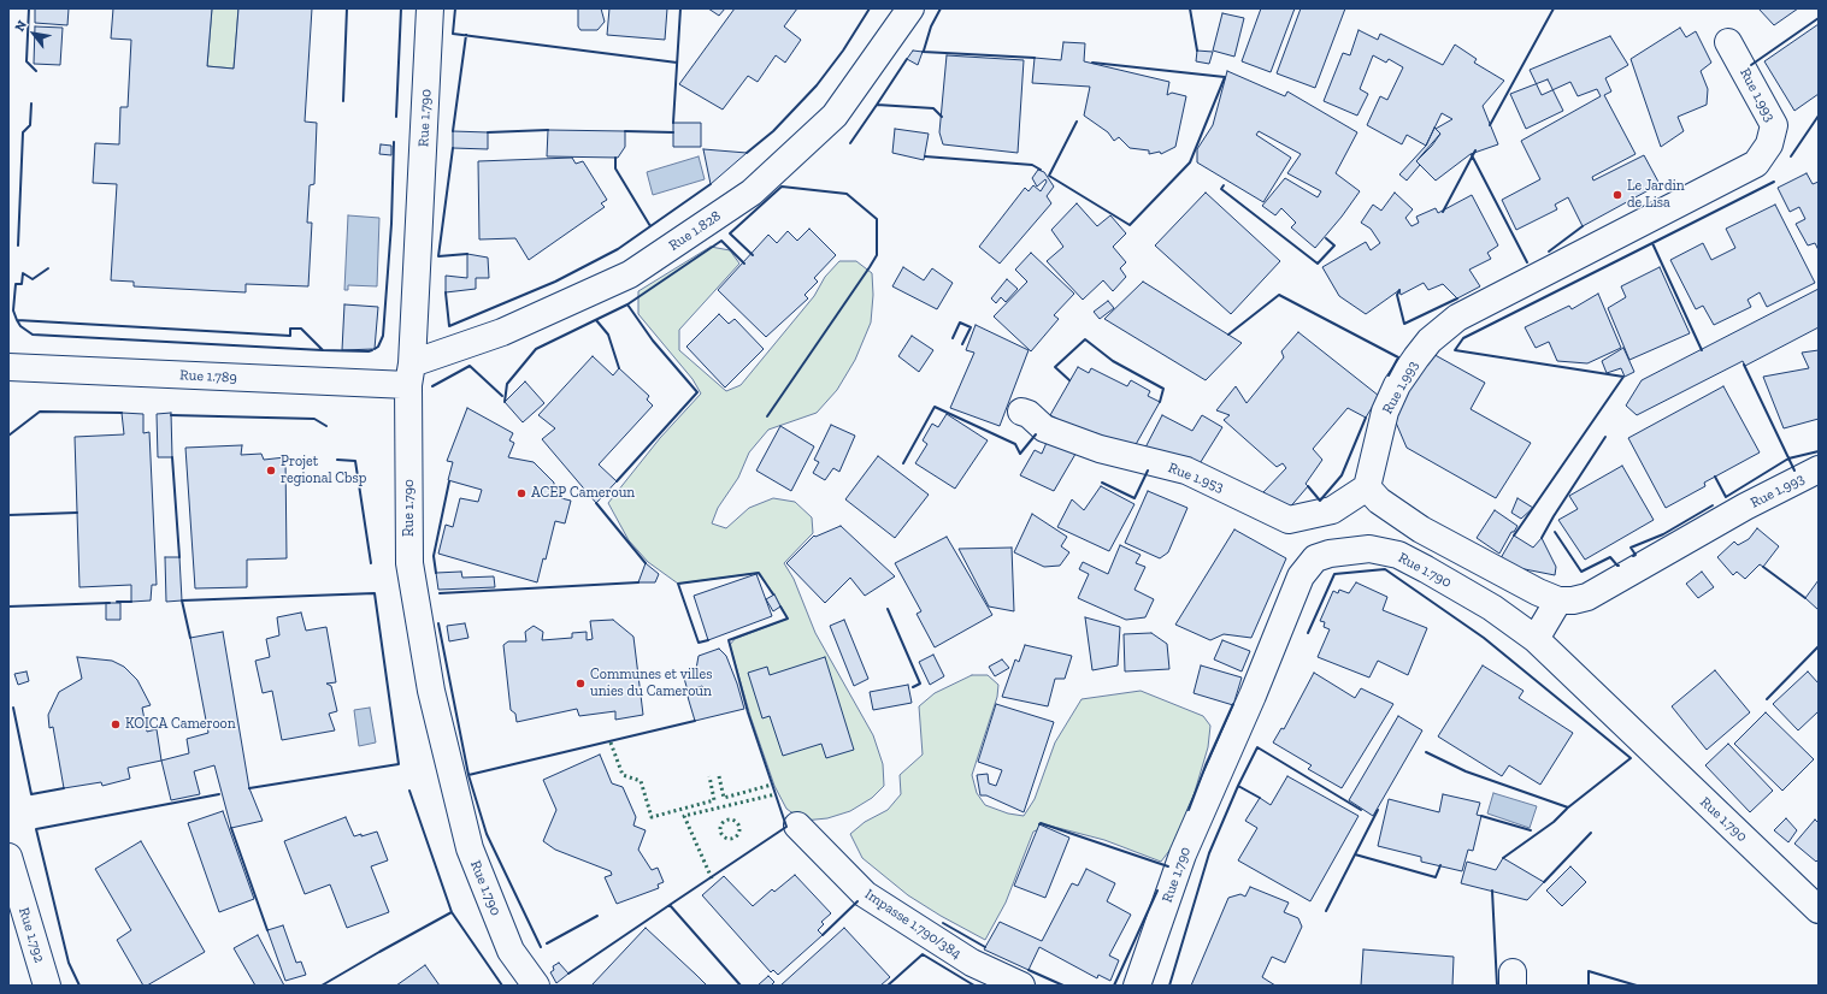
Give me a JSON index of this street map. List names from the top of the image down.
{
  "streets": {
    "street": [
      "Rue 1.993",
      "Rue 1.790",
      "Rue 1.828",
      "Rue 1.789",
      "Rue 1.953",
      "Impasse 1.790/384",
      "Rue 1.792"
    ]
  },
  "crossings": [
    ["Rue 1.993", "Rue 1.953"],
    ["Rue 1.790", "Rue 1.828"],
    ["Rue 1.790", "Rue 1.789"],
    ["Rue 1.828", "Rue 1.789"]
  ],
  "places": [
    "Le Jardin de Lisa",
    "Projet regional Cbsp",
    "ACEP Cameroun",
    "Communes et villes unies du Cameroun",
    "KOICA Cameroon"
  ],
  "north": "top left"
}
